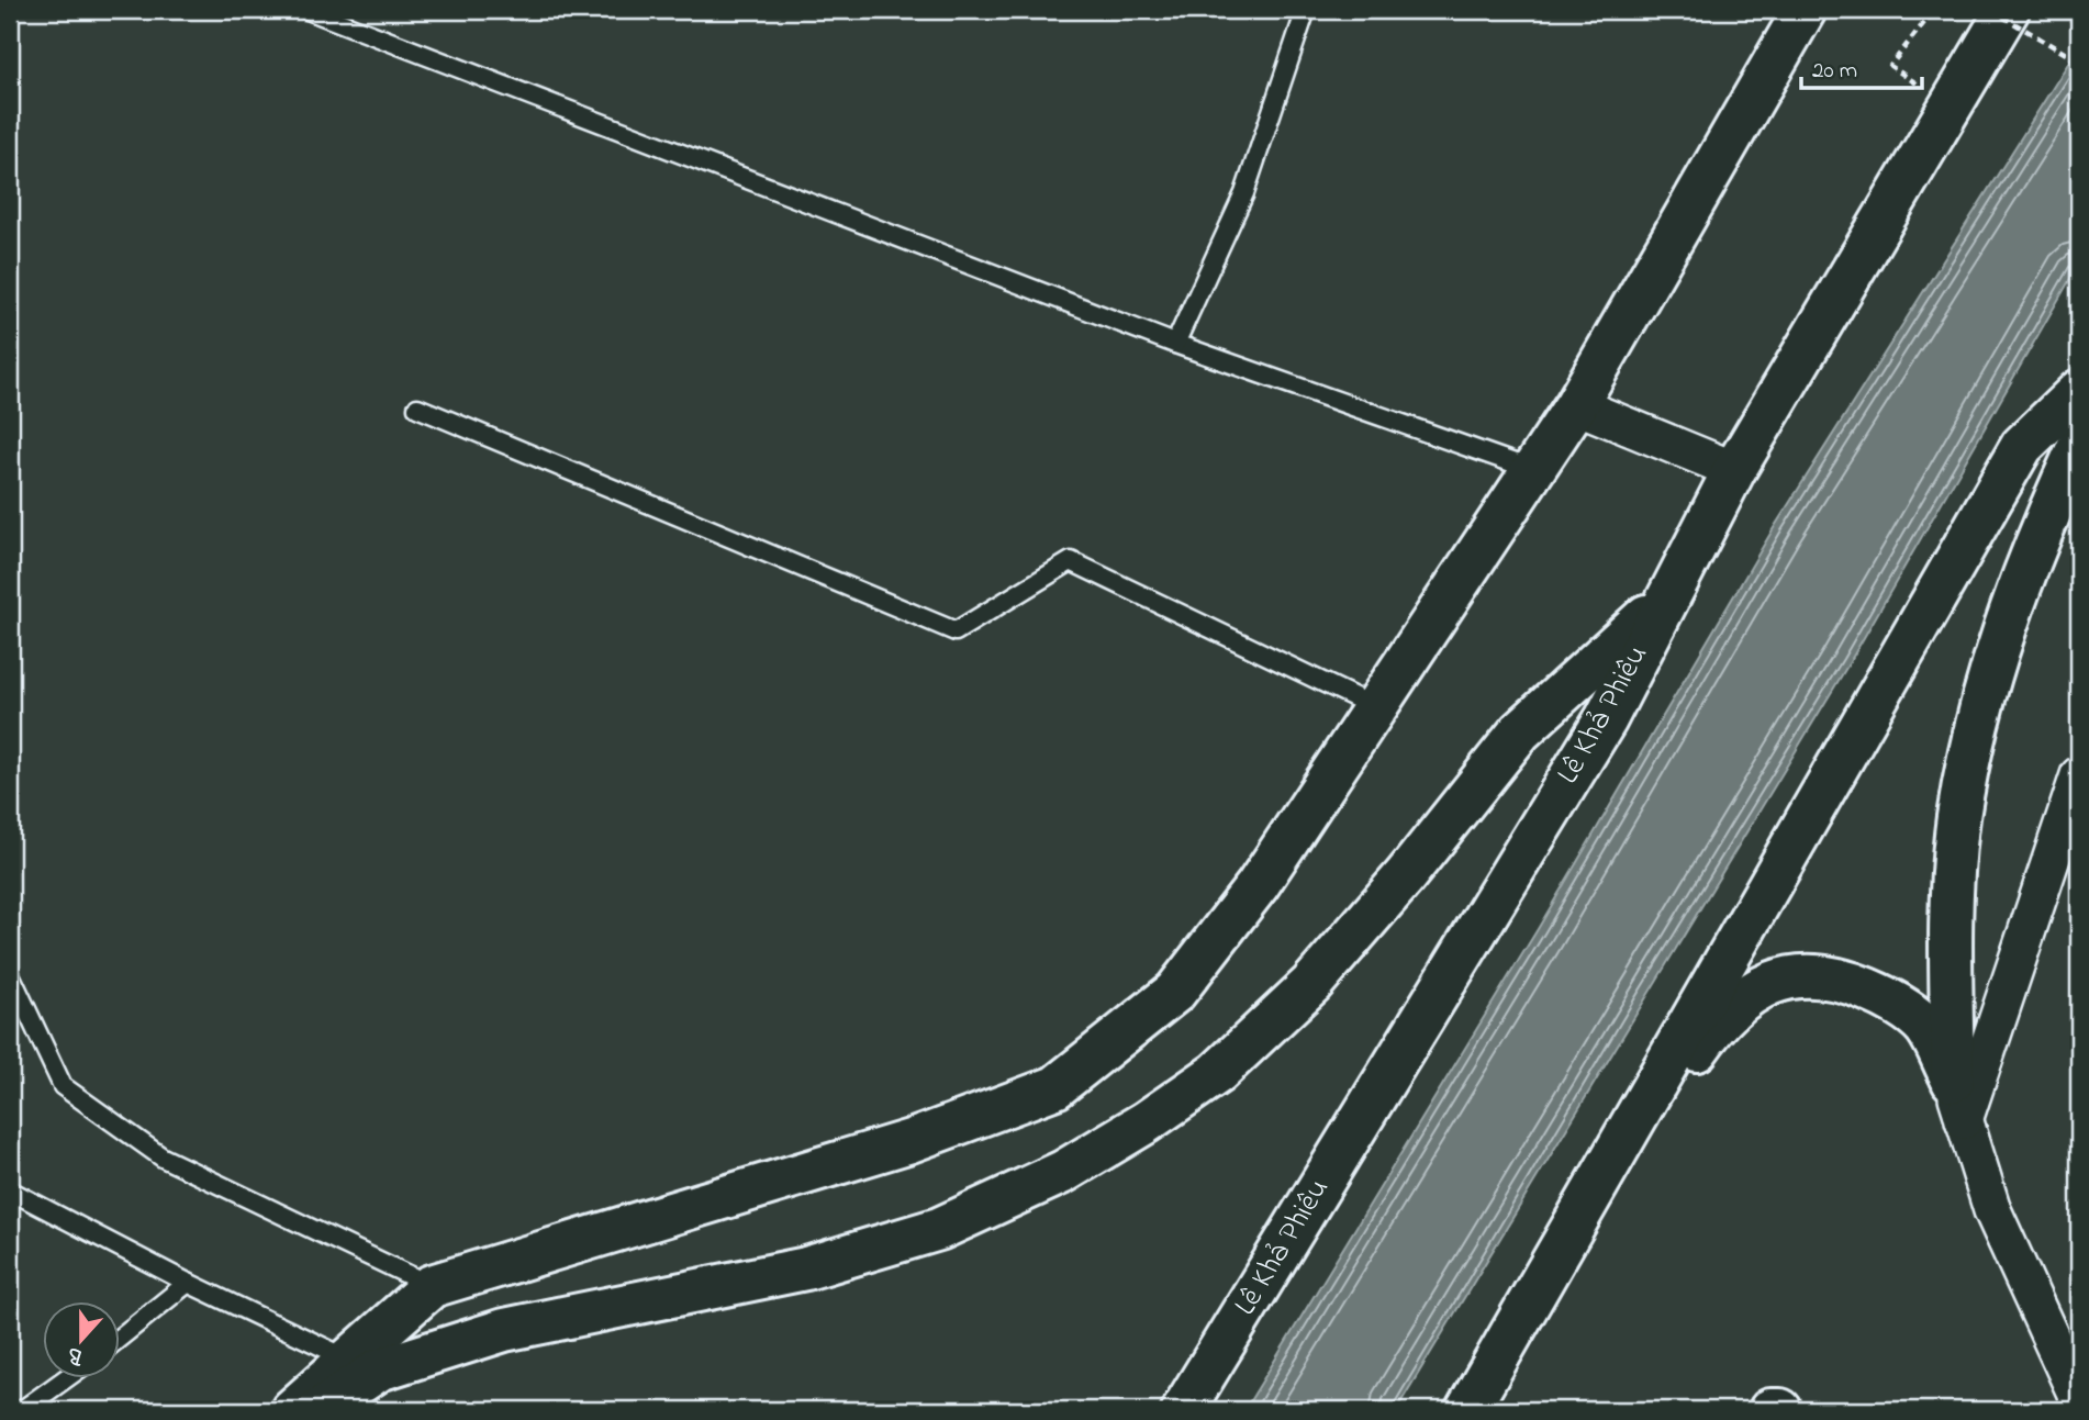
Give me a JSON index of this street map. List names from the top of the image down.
{
  "streets": {
    "main road": ["Lê Khả Phiêu"]
  },
  "scale_bar": "20 m",
  "north": "bottom"
}
